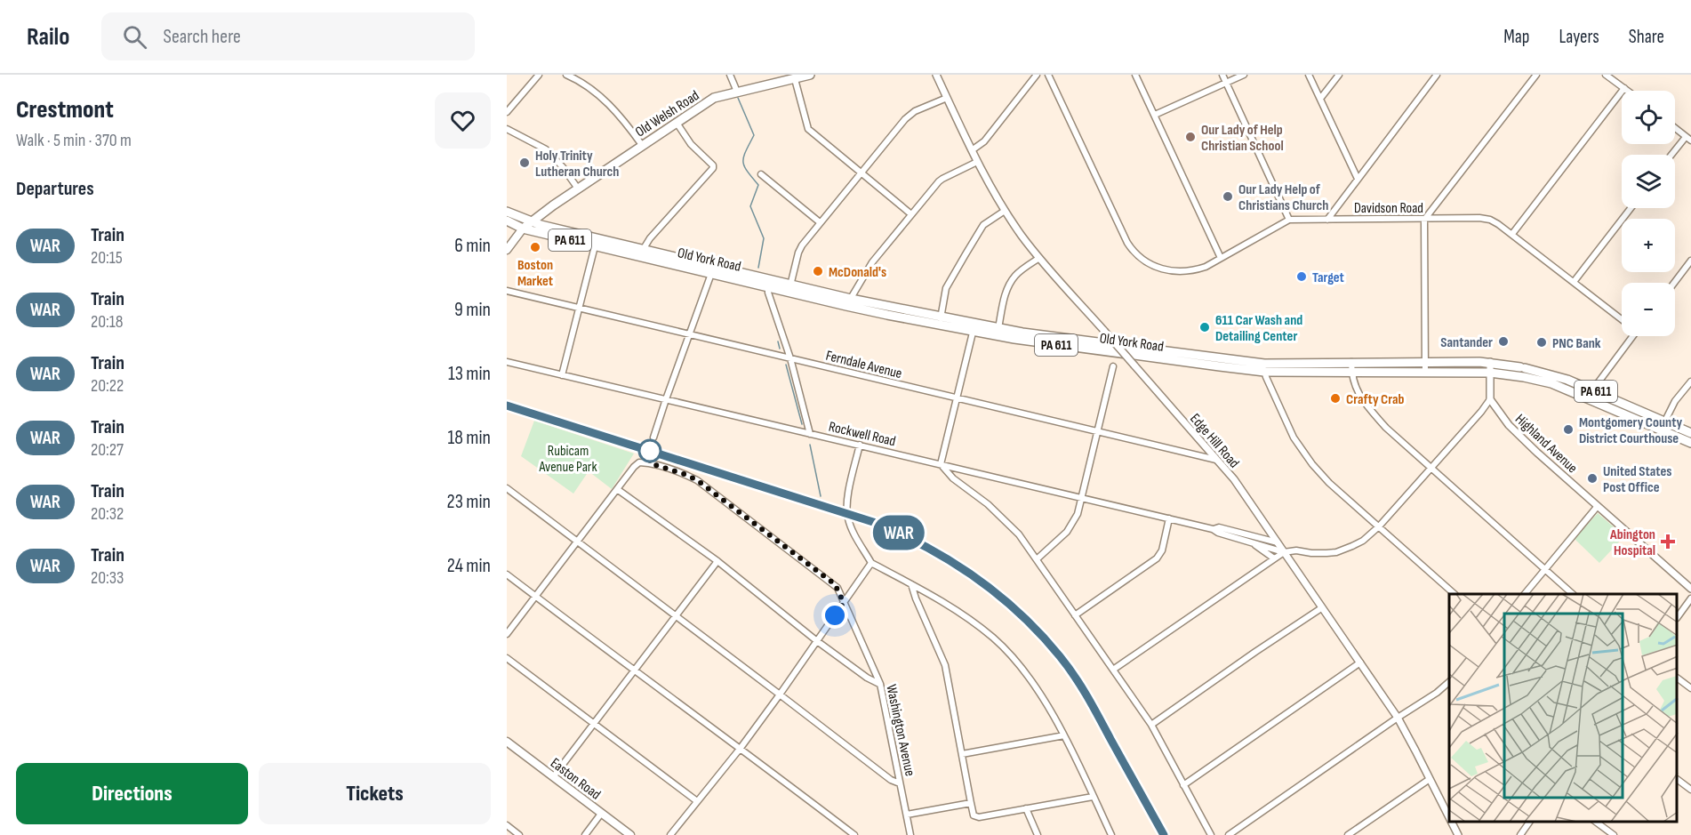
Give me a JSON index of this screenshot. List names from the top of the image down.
{
  "streets": {
    "main road": [
      "Old Welsh Road",
      "PA 611",
      "Old York Road",
      "Easton Road"
    ],
    "street": [
      "Davidson Road",
      "Ferndale Avenue",
      "Rockwell Road",
      "Edge Hill Road",
      "Highland Avenue",
      "Washington Avenue"
    ]
  },
  "crossings": [
    ["Old Welsh Road", "Old York Road"],
    ["Ferndale Avenue", "Edge Hill Road"],
    ["Rockwell Road", "Edge Hill Road"],
    ["Rockwell Road", "Highland Avenue"]
  ],
  "parks": ["Rubicam Avenue Park"],
  "places": {
    "other": [
      "Our Lady of Help Christian School",
      "Holy Trinity Lutheran Church",
      "Our Lady Help of Christians Church",
      "Boston Market",
      "McDonald's",
      "Target",
      "611 Car Wash and Detailing Center",
      "Santander",
      "PNC Bank",
      "Crafty Crab",
      "Montgomery County District Courthouse",
      "United States Post Office"
    ],
    "health": ["Abington Hospital"]
  },
  "page": {
    "header": "Railo",
    "search": "Search here",
    "nav": ["Map", "Layers", "Share"],
    "heading": [
      ["Crestmont", "Walk · 5 min · 370 m"],
      "Departures"
    ],
    "on_map": "WAR",
    "map_buttons": ["+", "−"],
    "list": [
      {
        "mark": "WAR",
        "name": "Train",
        "note": "20:15",
        "value": "6 min"
      },
      {
        "mark": "WAR",
        "name": "Train",
        "note": "20:18",
        "value": "9 min"
      },
      {
        "mark": "WAR",
        "name": "Train",
        "note": "20:22",
        "value": "13 min"
      },
      {
        "mark": "WAR",
        "name": "Train",
        "note": "20:27",
        "value": "18 min"
      },
      {
        "mark": "WAR",
        "name": "Train",
        "note": "20:32",
        "value": "23 min"
      },
      {
        "mark": "WAR",
        "name": "Train",
        "note": "20:33",
        "value": "24 min"
      }
    ],
    "buttons": ["Directions", "Tickets"]
  }
}
